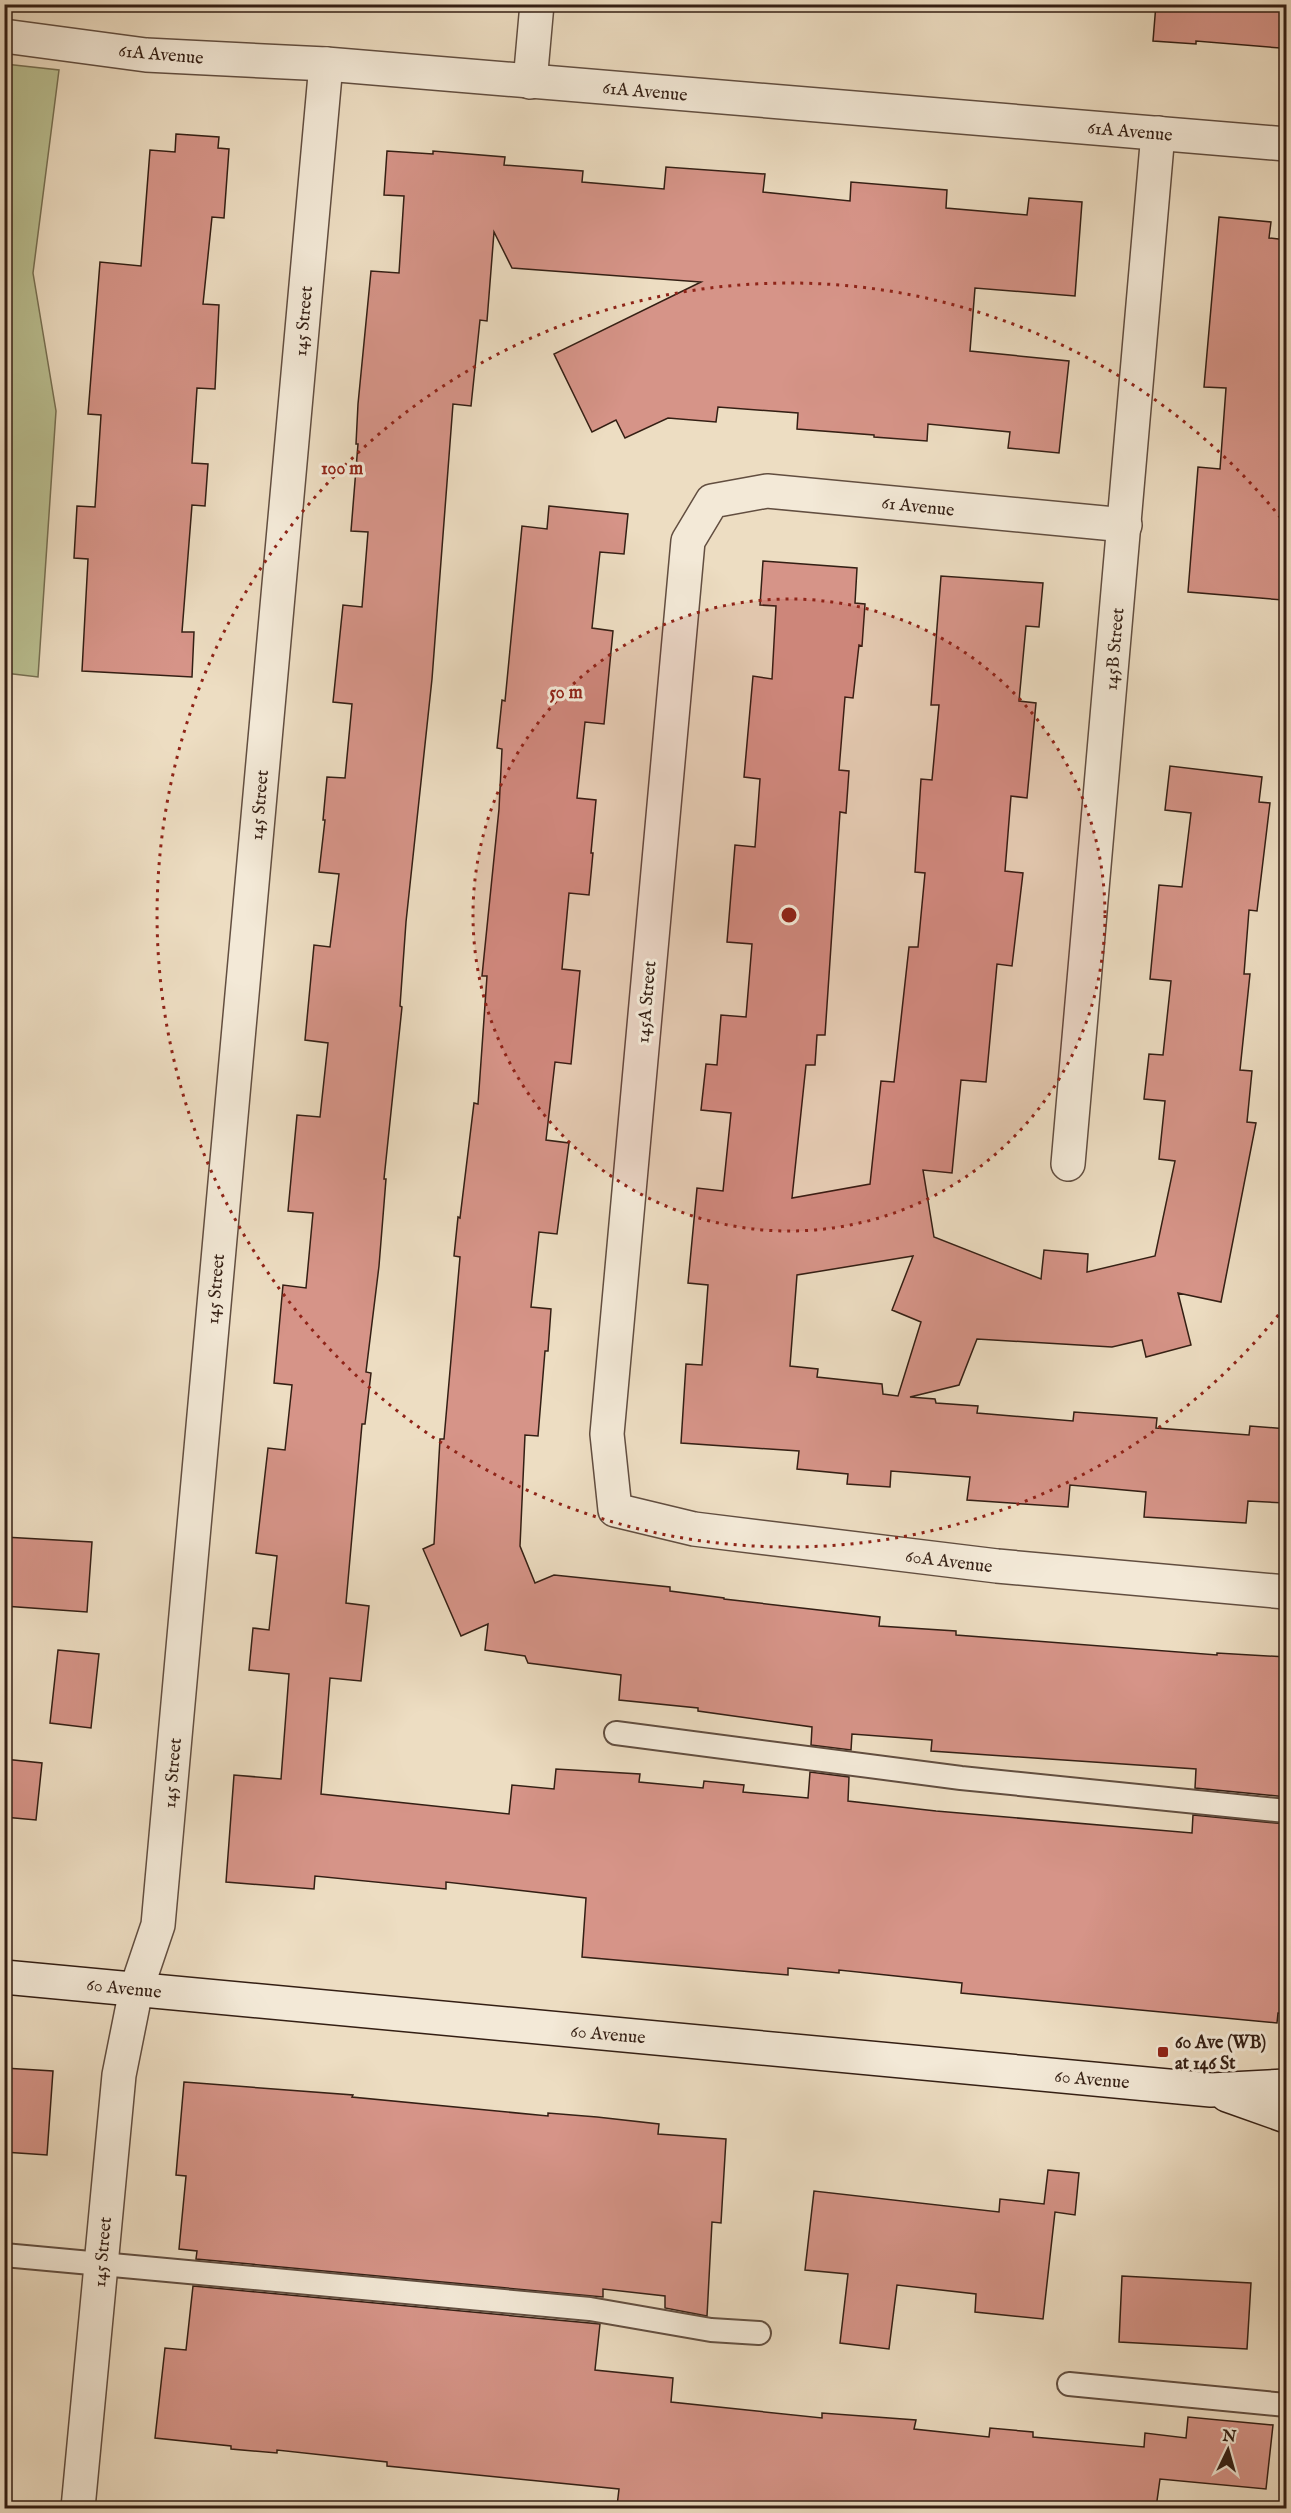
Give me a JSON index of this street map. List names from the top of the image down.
{
  "streets": {
    "street": [
      "61A Avenue",
      "145 Street",
      "61 Avenue",
      "145B Street",
      "145A Street",
      "60A Avenue",
      "60 Avenue"
    ]
  },
  "crossings": [
    ["61A Avenue", "145 Street"],
    ["61A Avenue", "145B Street"],
    ["145 Street", "60 Avenue"],
    ["61 Avenue", "145B Street"],
    ["61 Avenue", "145A Street"],
    ["145A Street", "60A Avenue"]
  ],
  "places": {
    "transit": ["60 Ave (WB) at 146 St"]
  },
  "north": "top",
  "rings": ["100 m", "50 m"]
}
